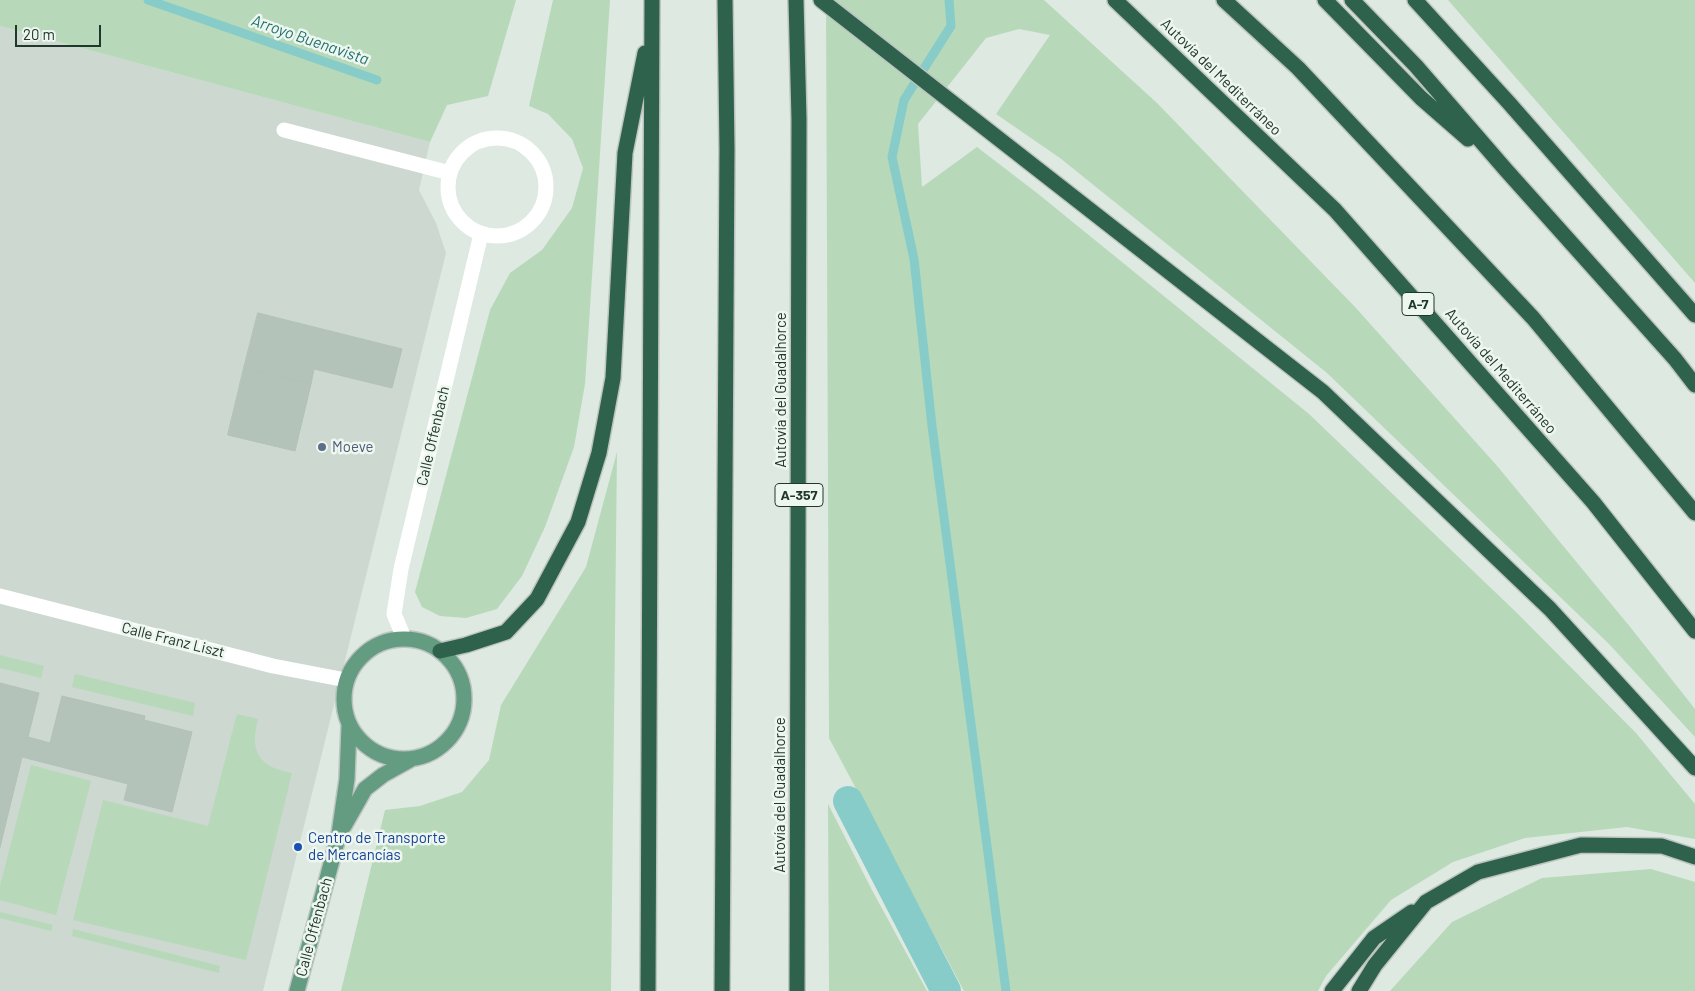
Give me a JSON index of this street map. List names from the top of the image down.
{
  "streets": {
    "highway": [
      "Autovía del Mediterráneo",
      "A-7",
      "Autovía del Guadalhorce",
      "A-357"
    ],
    "main road": ["Calle Offenbach"],
    "street": ["Calle Franz Liszt"]
  },
  "crossings": [
    ["Calle Offenbach", "Calle Franz Liszt"]
  ],
  "water": ["Arroyo Buenavista"],
  "places": ["Moeve", "Centro de Transporte de Mercancías"],
  "scale_bar": "20 m"
}
